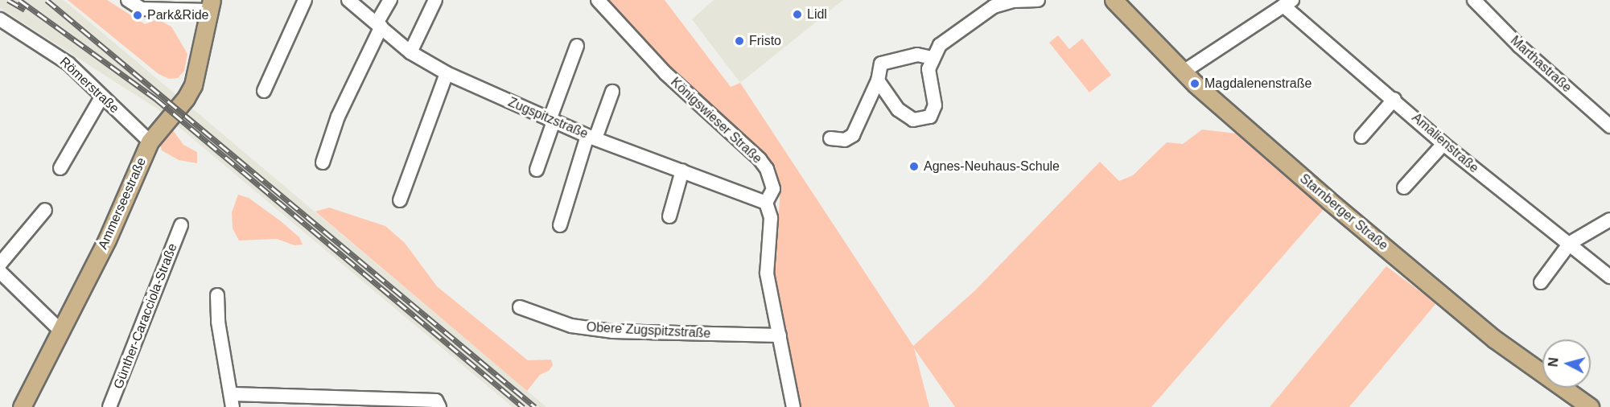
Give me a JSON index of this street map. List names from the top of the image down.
{
  "streets": {
    "main road": ["Ammerseestraße", "Starnberger Straße"],
    "street": [
      "Marthastraße",
      "Römerstraße",
      "Zugspitzstraße",
      "Königswieser Straße",
      "Amalienstraße",
      "Günther-Caracciola-Straße",
      "Obere Zugspitzstraße"
    ]
  },
  "crossings": [
    ["Römerstraße", "Ammerseestraße"],
    ["Zugspitzstraße", "Königswieser Straße"],
    ["Königswieser Straße", "Obere Zugspitzstraße"]
  ],
  "places": [
    "Lidl",
    "Park&Ride",
    "Fristo",
    "Magdalenenstraße",
    "Agnes-Neuhaus-Schule"
  ],
  "north": "left"
}
